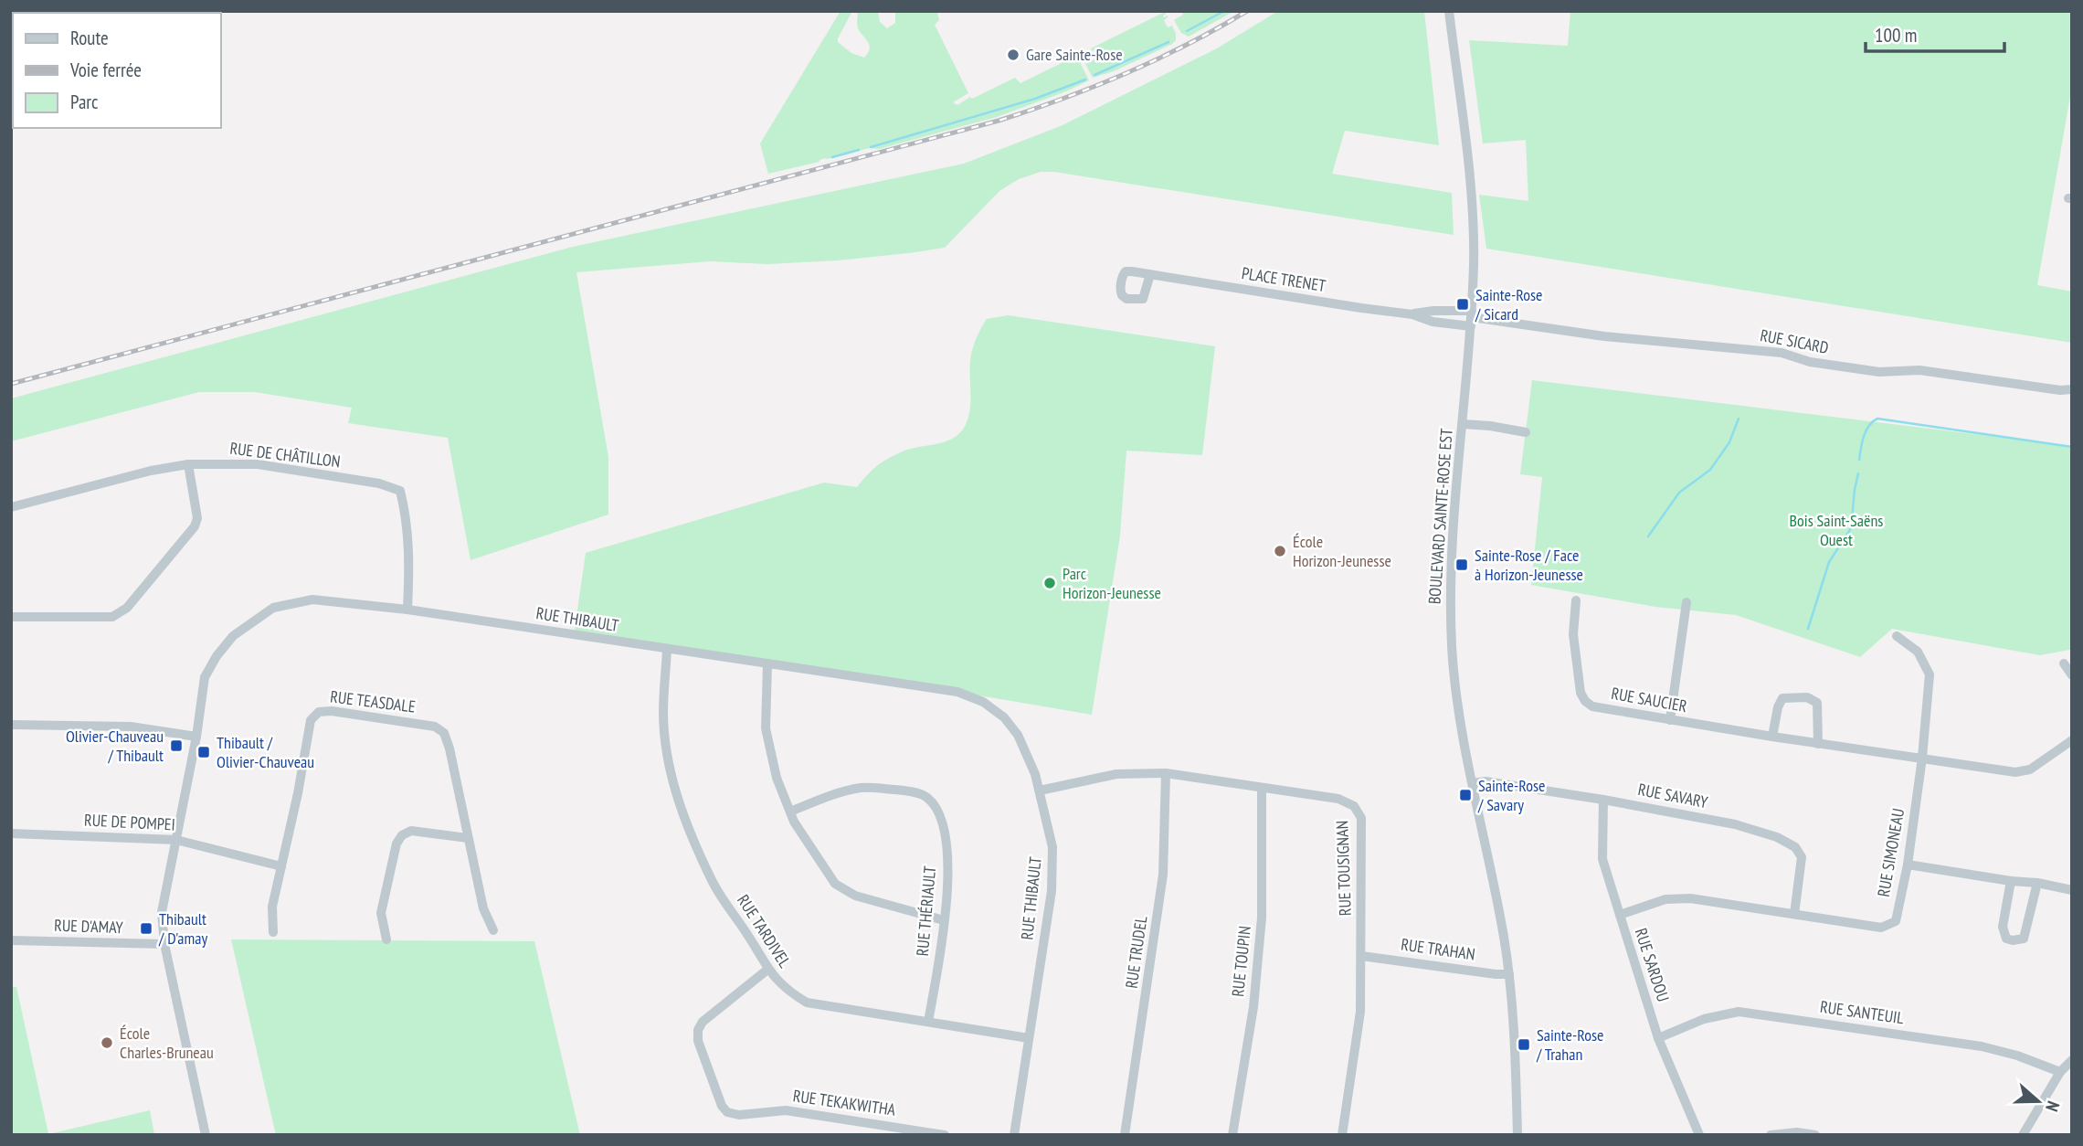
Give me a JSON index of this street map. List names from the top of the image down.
{
  "streets": {
    "street": [
      "PLACE TRENET",
      "RUE SICARD",
      "RUE DE CHÂTILLON",
      "BOULEVARD SAINTE-ROSE EST",
      "RUE THIBAULT",
      "RUE SAUCIER",
      "RUE TEASDALE",
      "RUE SAVARY",
      "RUE DE POMPEI",
      "RUE SIMONEAU",
      "RUE TOUSIGNAN",
      "RUE THÉRIAULT",
      "RUE D'AMAY",
      "RUE TARDIVEL",
      "RUE TRAHAN",
      "RUE TRUDEL",
      "RUE TOUPIN",
      "RUE SARDOU",
      "RUE SANTEUIL",
      "RUE TEKAKWITHA"
    ]
  },
  "crossings": [
    ["PLACE TRENET", "RUE SICARD"],
    ["PLACE TRENET", "BOULEVARD SAINTE-ROSE EST"],
    ["RUE SICARD", "BOULEVARD SAINTE-ROSE EST"],
    ["RUE DE CHÂTILLON", "RUE THIBAULT"],
    ["BOULEVARD SAINTE-ROSE EST", "RUE SAVARY"],
    ["BOULEVARD SAINTE-ROSE EST", "RUE TRAHAN"],
    ["RUE THIBAULT", "RUE DE POMPEI"],
    ["RUE THIBAULT", "RUE TOUSIGNAN"],
    ["RUE THIBAULT", "RUE D'AMAY"],
    ["RUE THIBAULT", "RUE TARDIVEL"],
    ["RUE SAUCIER", "RUE SIMONEAU"],
    ["RUE TEASDALE", "RUE DE POMPEI"],
    ["RUE SAVARY", "RUE SIMONEAU"],
    ["RUE SAVARY", "RUE SARDOU"],
    ["RUE SIMONEAU", "RUE SARDOU"],
    ["RUE TOUSIGNAN", "RUE TRAHAN"],
    ["RUE TOUSIGNAN", "RUE TRUDEL"],
    ["RUE TOUSIGNAN", "RUE TOUPIN"],
    ["RUE THÉRIAULT", "RUE TARDIVEL"],
    ["RUE TARDIVEL", "RUE TEKAKWITHA"],
    ["RUE SARDOU", "RUE SANTEUIL"]
  ],
  "parks": ["Bois Saint-Saëns Ouest"],
  "places": {
    "other": [
      "Gare Sainte-Rose",
      "École Horizon-Jeunesse",
      "Parc Horizon-Jeunesse",
      "École Charles-Bruneau"
    ],
    "transit": [
      "Sainte-Rose / Sicard",
      "Sainte-Rose / Face à Horizon-Jeunesse",
      "Olivier-Chauveau / Thibault",
      "Thibault / Olivier-Chauveau",
      "Sainte-Rose / Savary",
      "Thibault / D'amay",
      "Sainte-Rose / Trahan"
    ]
  },
  "legend": ["Route", "Voie ferrée", "Parc"],
  "scale_bar": "100 m",
  "north": "right"
}
